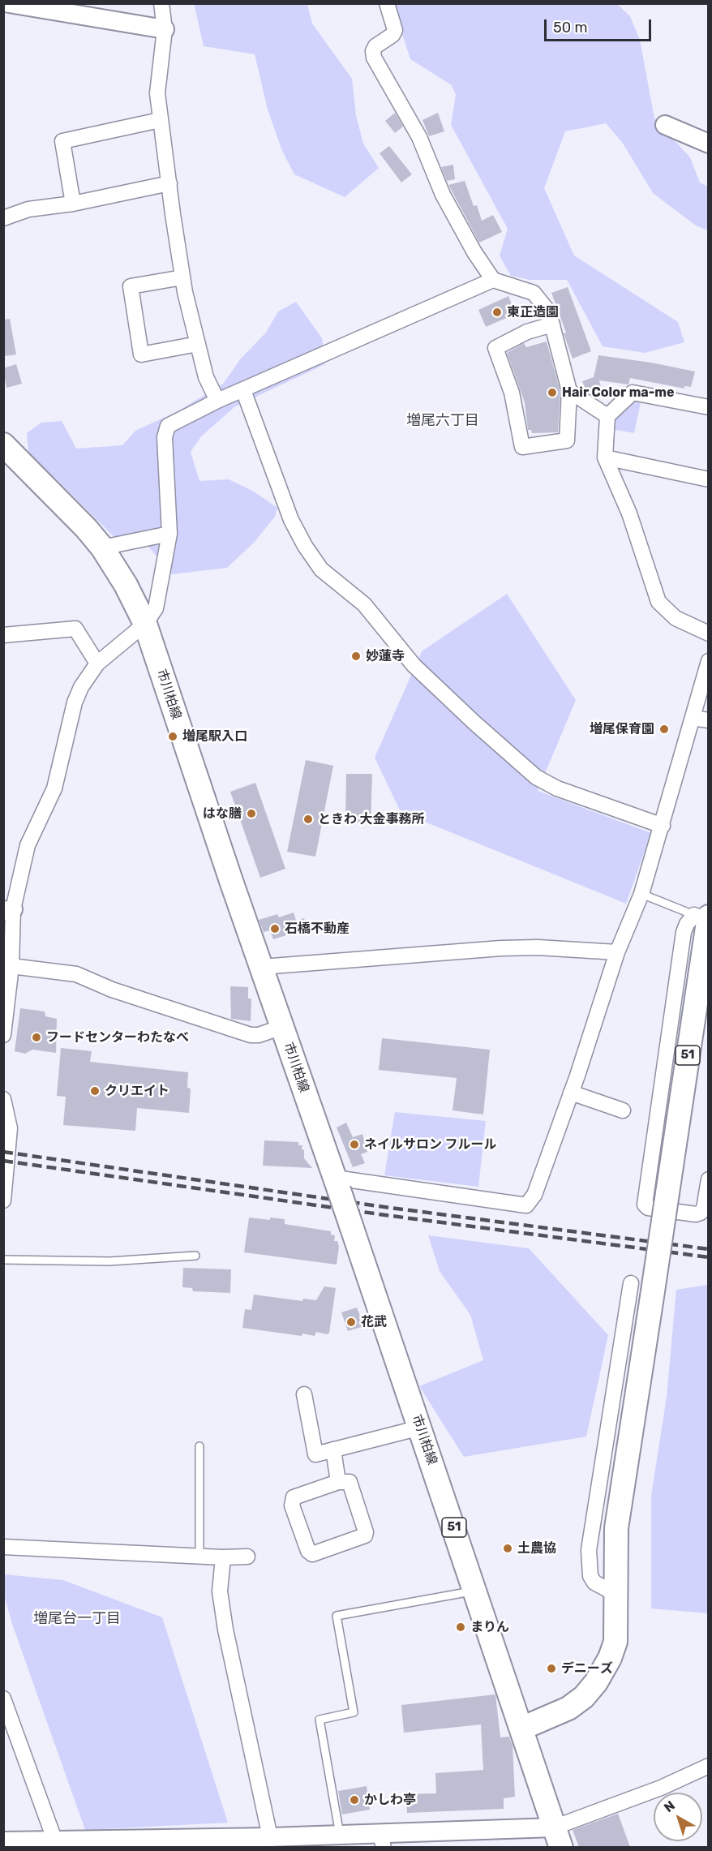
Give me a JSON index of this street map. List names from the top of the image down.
{
  "streets": {
    "main road": ["市川柏線", "51"]
  },
  "crossings": [
    ["市川柏線", "51"]
  ],
  "districts": ["増尾六丁目", "増尾台一丁目"],
  "places": [
    "東正造園",
    "Hair Color ma-me",
    "妙蓮寺",
    "増尾保育園",
    "増尾駅入口",
    "はな膳",
    "ときわ 大金事務所",
    "石橋不動産",
    "フードセンターわたなべ",
    "クリエイト",
    "ネイルサロン フルール",
    "花武",
    "土農協",
    "まりん",
    "デニーズ",
    "かしわ亭"
  ],
  "scale_bar": "50 m",
  "north": "top left"
}
